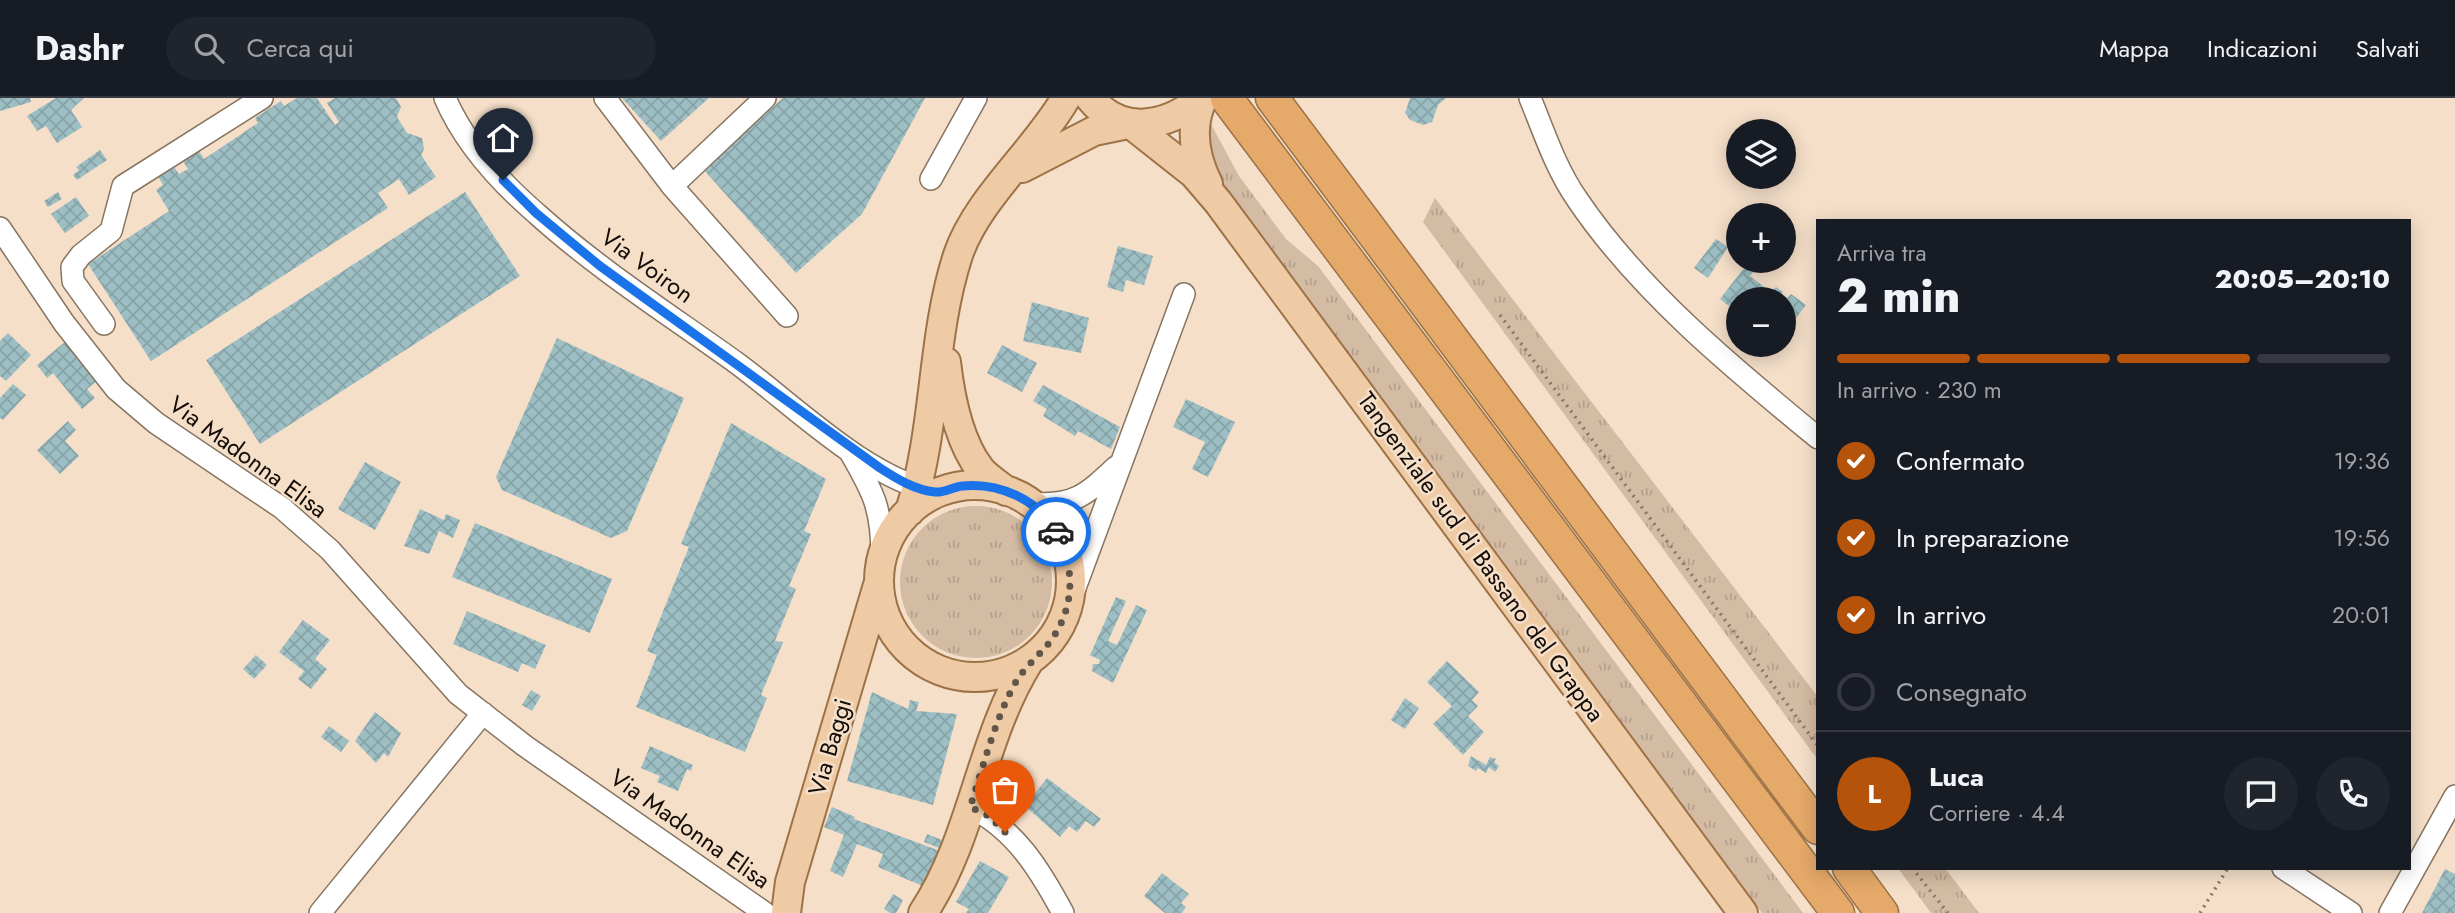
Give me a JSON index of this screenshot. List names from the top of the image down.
{
  "streets": {
    "main road": ["Tangenziale sud di Bassano del Grappa", "Via Baggi"],
    "street": ["Via Voiron", "Via Madonna Elisa"]
  },
  "crossings": [
    ["Via Voiron", "Via Baggi"],
    ["Tangenziale sud di Bassano del Grappa", "Via Baggi"]
  ],
  "page": {
    "header": "Dashr",
    "search": "Cerca qui",
    "nav": ["Mappa", "Indicazioni", "Salvati"],
    "map_buttons": ["+", "−"],
    "heading": ["2 min", "Arriva tra", "20:05–20:10"],
    "panel": ["Luca", "Corriere · 4.4"],
    "bar": "In arrivo · 230 m",
    "list": [
      ["Confermato", "19:36"],
      ["In preparazione", "19:56"],
      ["In arrivo", "20:01"],
      "Consegnato"
    ],
    "round": "L"
  }
}
